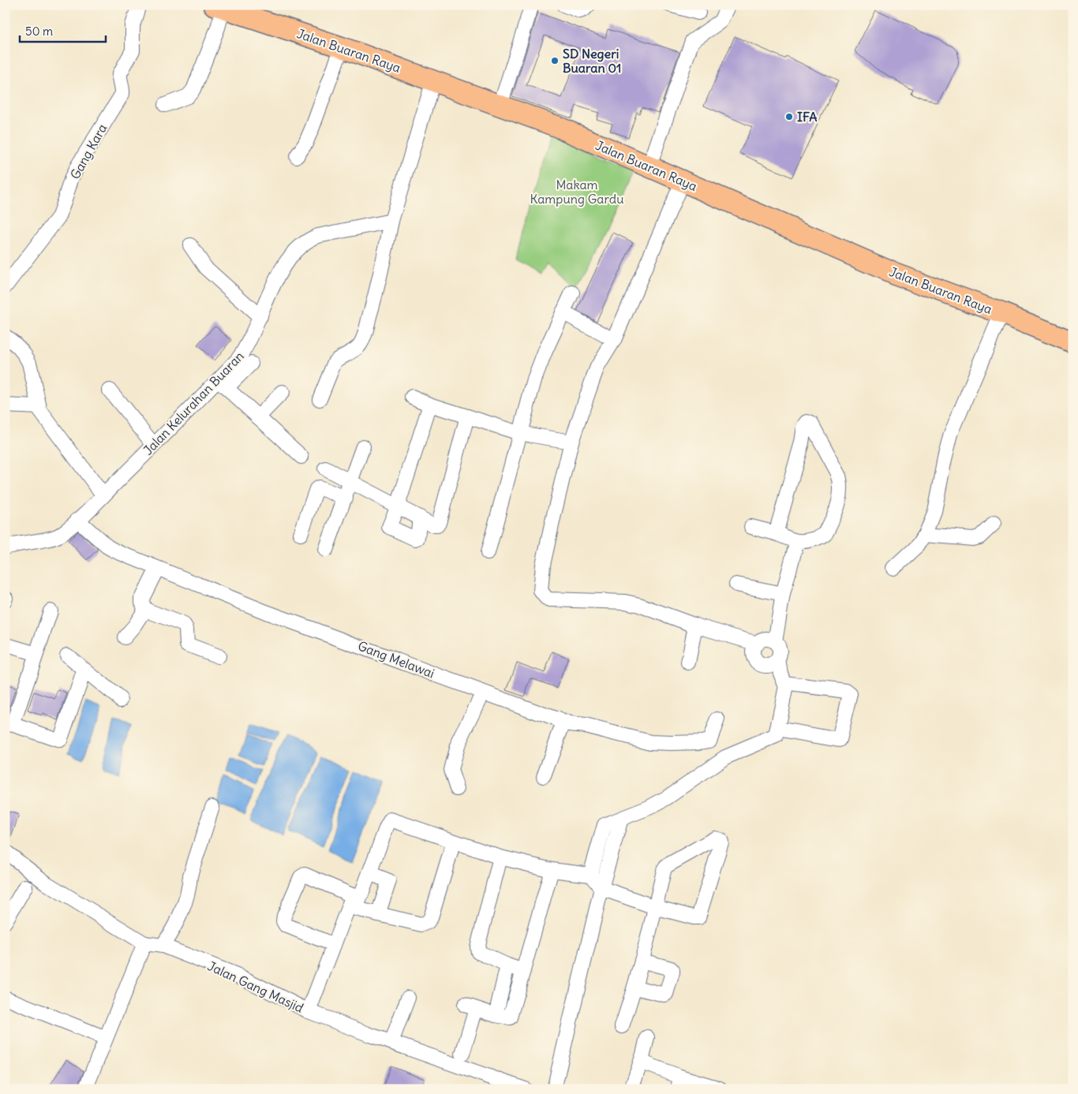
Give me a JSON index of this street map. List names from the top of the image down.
{
  "streets": {
    "main road": ["Jalan Buaran Raya"],
    "street": [
      "Gang Kara",
      "Jalan Kelurahan Buaran",
      "Gang Melawai",
      "Jalan Gang Masjid"
    ]
  },
  "crossings": [
    ["Jalan Kelurahan Buaran", "Gang Melawai"]
  ],
  "parks": ["Makam Kampung Gardu"],
  "places": ["SD Negeri Buaran 01", "IFA"],
  "scale_bar": "50 m"
}
